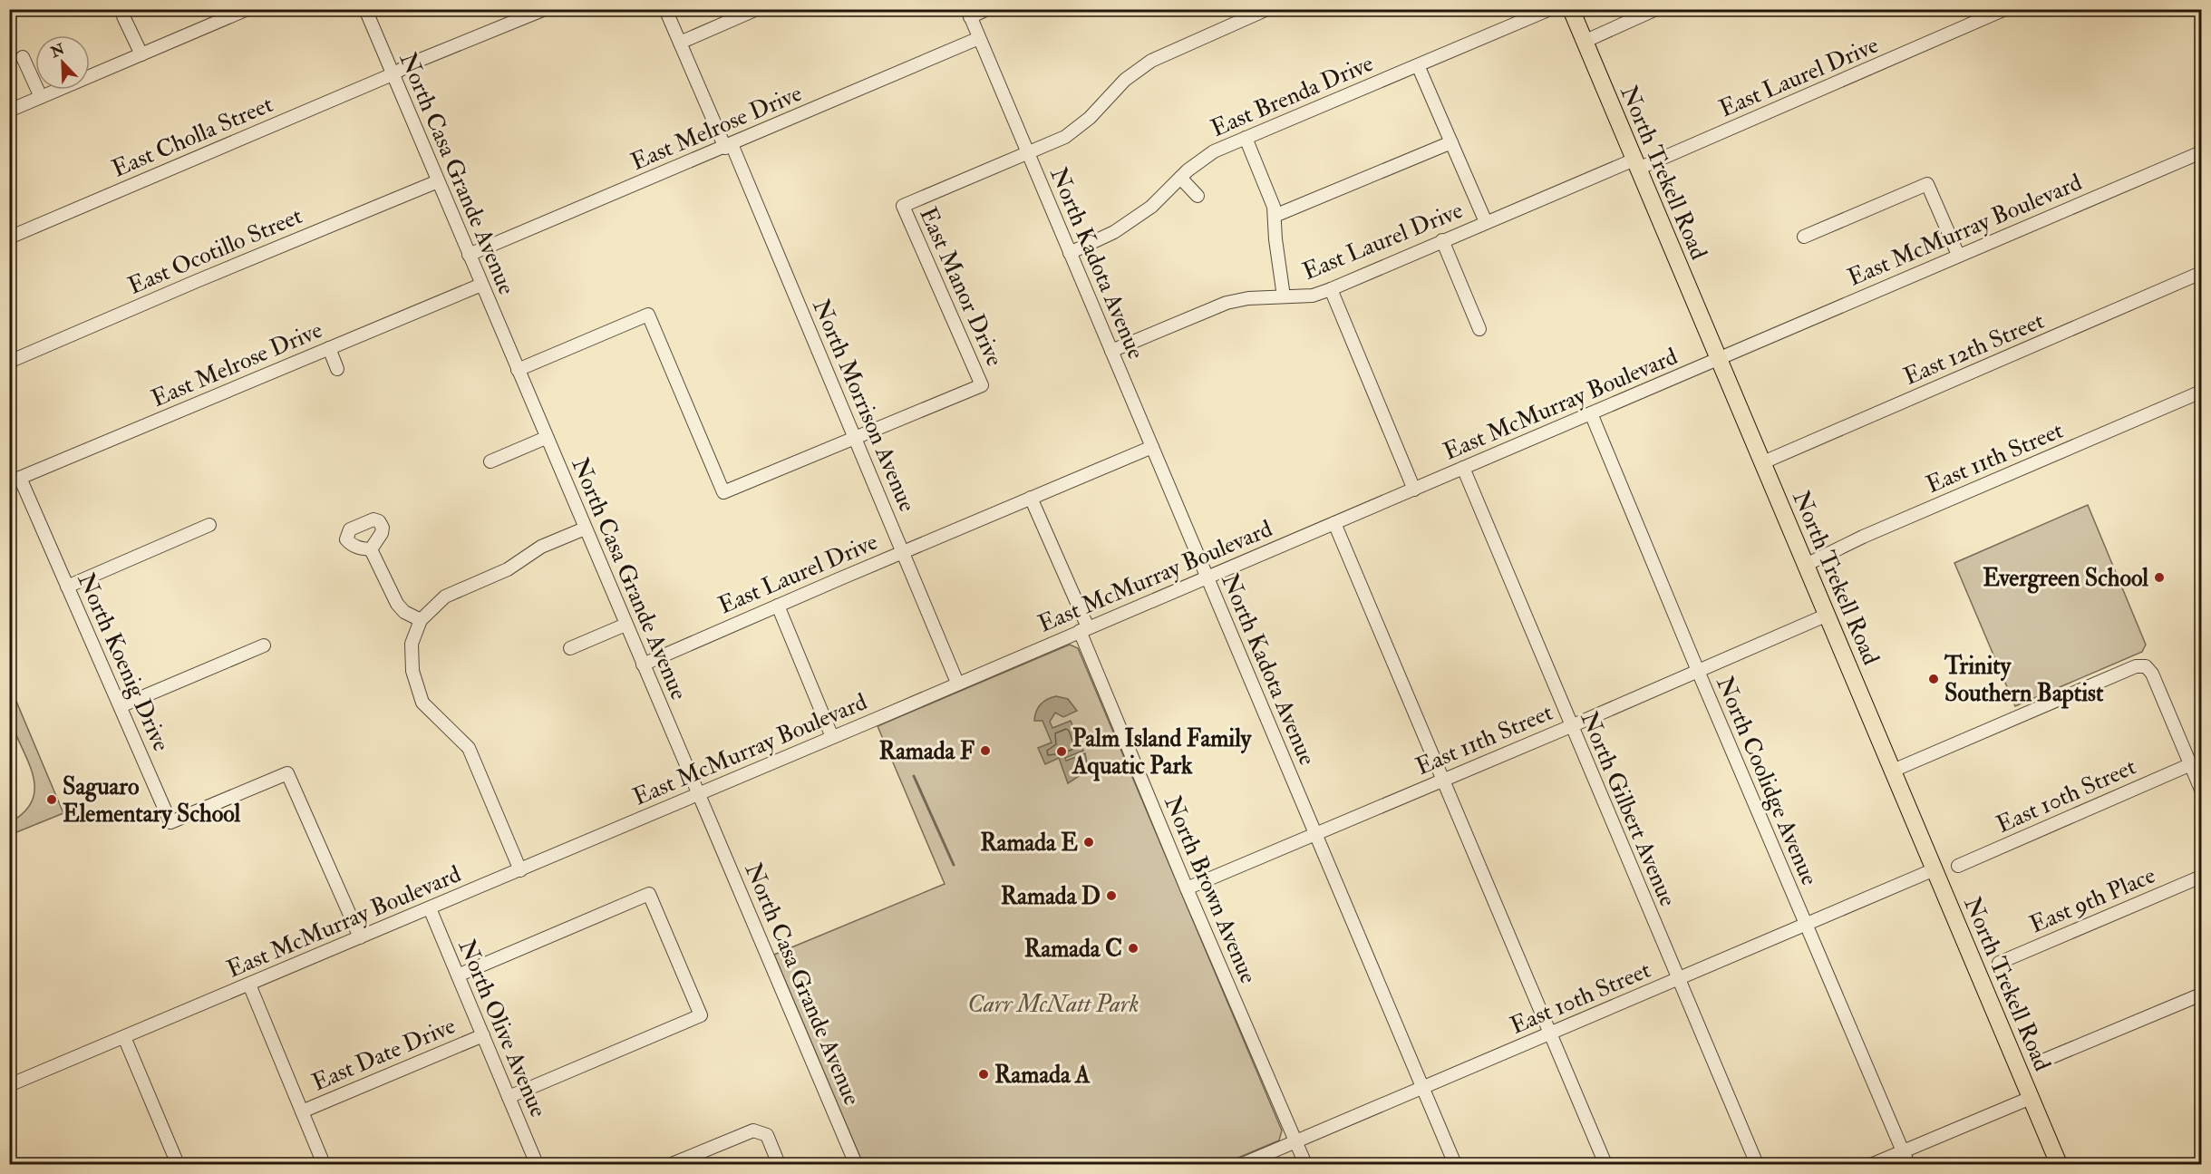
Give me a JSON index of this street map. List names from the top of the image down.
{
  "streets": {
    "main road": ["North Trekell Road"],
    "street": [
      "East Laurel Drive",
      "East Brenda Drive",
      "East Melrose Drive",
      "East Cholla Street",
      "North Casa Grande Avenue",
      "East McMurray Boulevard",
      "East Ocotillo Street",
      "North Kadota Avenue",
      "East Manor Drive",
      "East 12th Street",
      "North Morrison Avenue",
      "East 11th Street",
      "North Koenig Drive",
      "North Coolidge Avenue",
      "East 10th Street",
      "North Gilbert Avenue",
      "North Brown Avenue",
      "East 9th Place",
      "North Olive Avenue",
      "East Date Drive"
    ]
  },
  "crossings": [
    ["East Laurel Drive", "North Trekell Road"],
    ["East Laurel Drive", "North Casa Grande Avenue"],
    ["East Laurel Drive", "North Kadota Avenue"],
    ["East Laurel Drive", "North Morrison Avenue"],
    ["East Laurel Drive", "North Brown Avenue"],
    ["East Brenda Drive", "North Kadota Avenue"],
    ["East Melrose Drive", "North Casa Grande Avenue"],
    ["East Melrose Drive", "North Kadota Avenue"],
    ["East Melrose Drive", "North Morrison Avenue"],
    ["East Melrose Drive", "North Koenig Drive"],
    ["East Cholla Street", "North Casa Grande Avenue"],
    ["North Trekell Road", "East McMurray Boulevard"],
    ["North Trekell Road", "East 12th Street"],
    ["North Trekell Road", "East 11th Street"],
    ["North Trekell Road", "East 10th Street"],
    ["North Casa Grande Avenue", "East McMurray Boulevard"],
    ["North Casa Grande Avenue", "East Ocotillo Street"],
    ["North Casa Grande Avenue", "East Manor Drive"],
    ["East McMurray Boulevard", "North Kadota Avenue"],
    ["East McMurray Boulevard", "North Morrison Avenue"],
    ["East McMurray Boulevard", "North Koenig Drive"],
    ["East McMurray Boulevard", "North Coolidge Avenue"],
    ["East McMurray Boulevard", "North Gilbert Avenue"],
    ["East McMurray Boulevard", "North Brown Avenue"],
    ["East McMurray Boulevard", "North Olive Avenue"],
    ["North Kadota Avenue", "East Manor Drive"],
    ["North Kadota Avenue", "East 11th Street"],
    ["North Kadota Avenue", "East 10th Street"],
    ["East Manor Drive", "North Morrison Avenue"],
    ["East 11th Street", "North Coolidge Avenue"],
    ["East 11th Street", "North Gilbert Avenue"],
    ["East 11th Street", "North Brown Avenue"],
    ["North Coolidge Avenue", "East 10th Street"],
    ["East 10th Street", "North Gilbert Avenue"],
    ["East 10th Street", "North Brown Avenue"],
    ["North Olive Avenue", "East Date Drive"]
  ],
  "parks": ["Carr McNatt Park"],
  "places": [
    "Evergreen School",
    "Trinity Southern Baptist",
    "Ramada F",
    "Palm Island Family Aquatic Park",
    "Saguaro Elementary School",
    "Ramada E",
    "Ramada D",
    "Ramada C",
    "Ramada A"
  ],
  "north": "top left"
}
